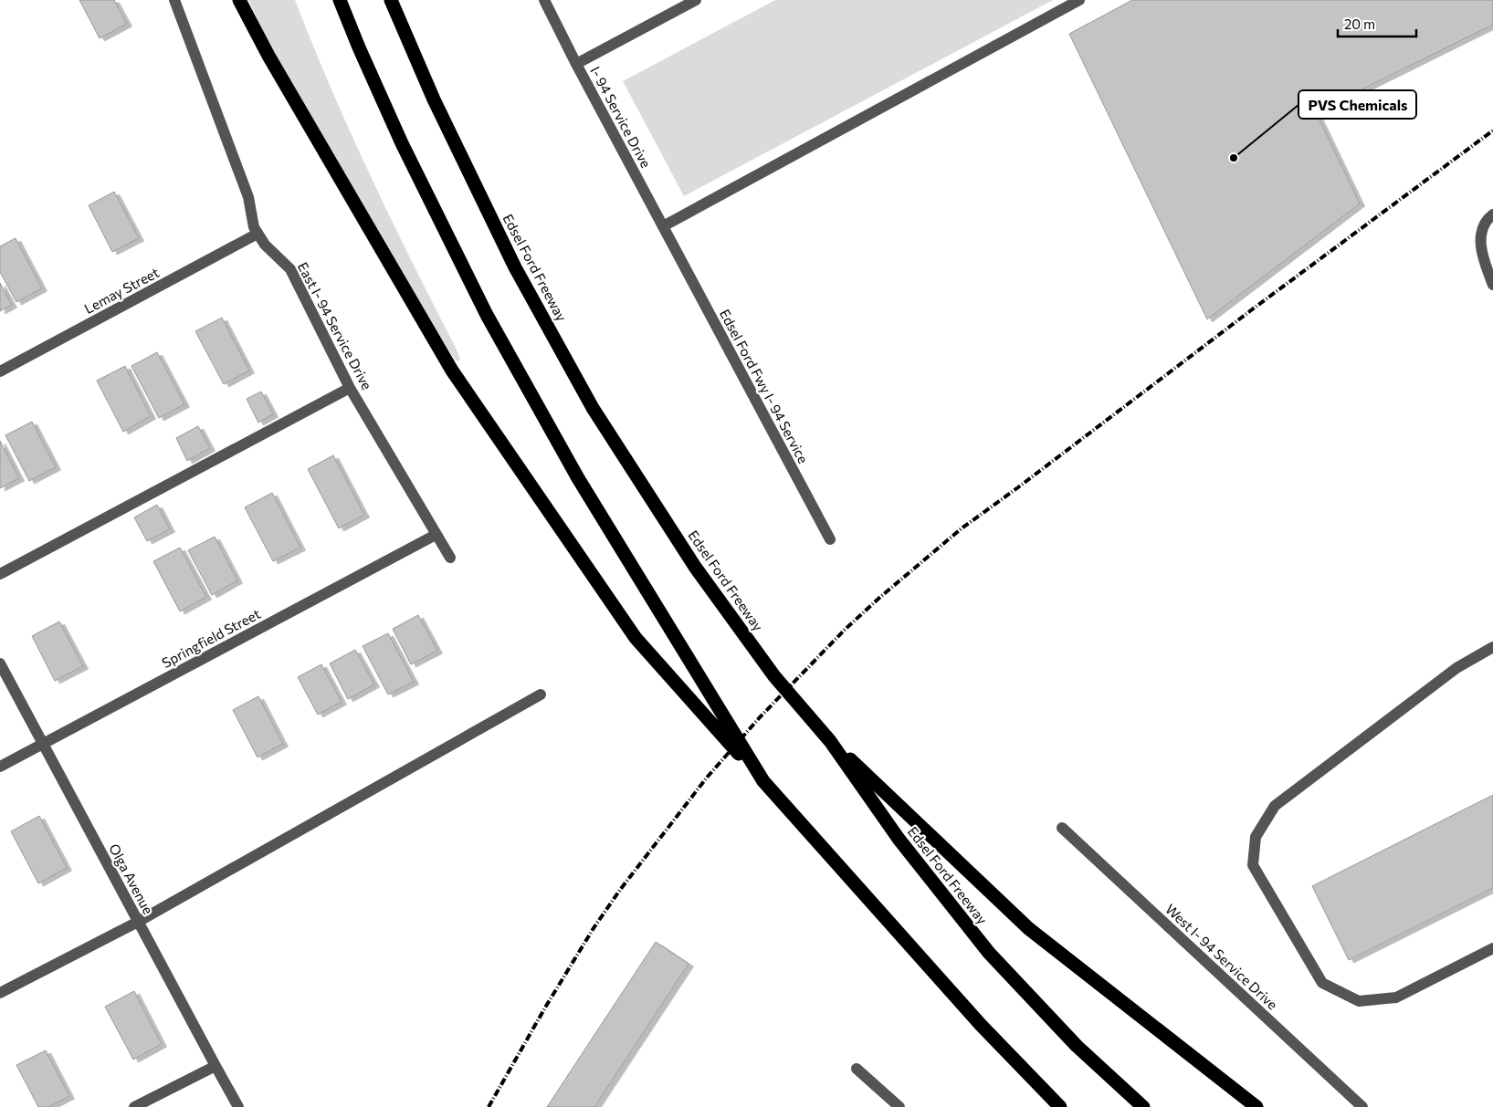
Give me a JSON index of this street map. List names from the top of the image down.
{
  "streets": {
    "highway": ["Edsel Ford Freeway"],
    "street": [
      "I- 94 Service Drive",
      "Lemay Street",
      "East I- 94 Service Drive",
      "Edsel Ford Fwy I- 94 Service",
      "Springfield Street",
      "Olga Avenue",
      "West I- 94 Service Drive"
    ]
  },
  "crossings": [
    ["I- 94 Service Drive", "Edsel Ford Fwy I- 94 Service"],
    ["Lemay Street", "East I- 94 Service Drive"],
    ["East I- 94 Service Drive", "Springfield Street"],
    ["Springfield Street", "Olga Avenue"]
  ],
  "places": ["PVS Chemicals"],
  "scale_bar": "20 m"
}
